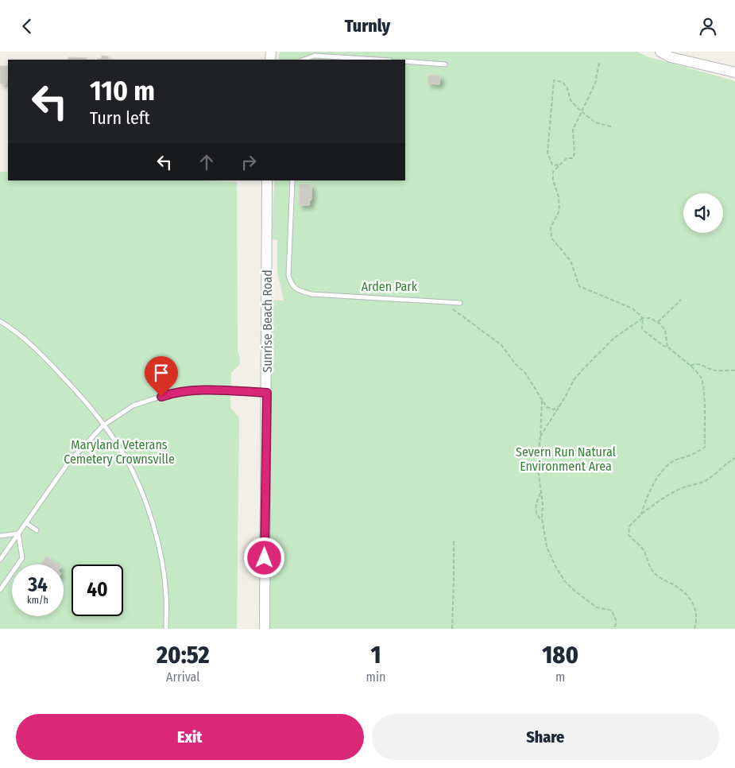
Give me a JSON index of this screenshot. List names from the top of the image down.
{
  "streets": {
    "street": ["Sunrise Beach Road"]
  },
  "parks": ["Arden Park", "Maryland Veterans Cemetery Crownsville", "Severn Run Natural Environment Area"],
  "page": {
    "header": "Turnly",
    "turn": ["110 m", "Turn left"],
    "speed": "34 km/h",
    "limit": "40",
    "eta": [
      "20:52",
      "Arrival",
      "1",
      "min",
      "180",
      "m"
    ],
    "buttons": ["Exit", "Share"]
  }
}
